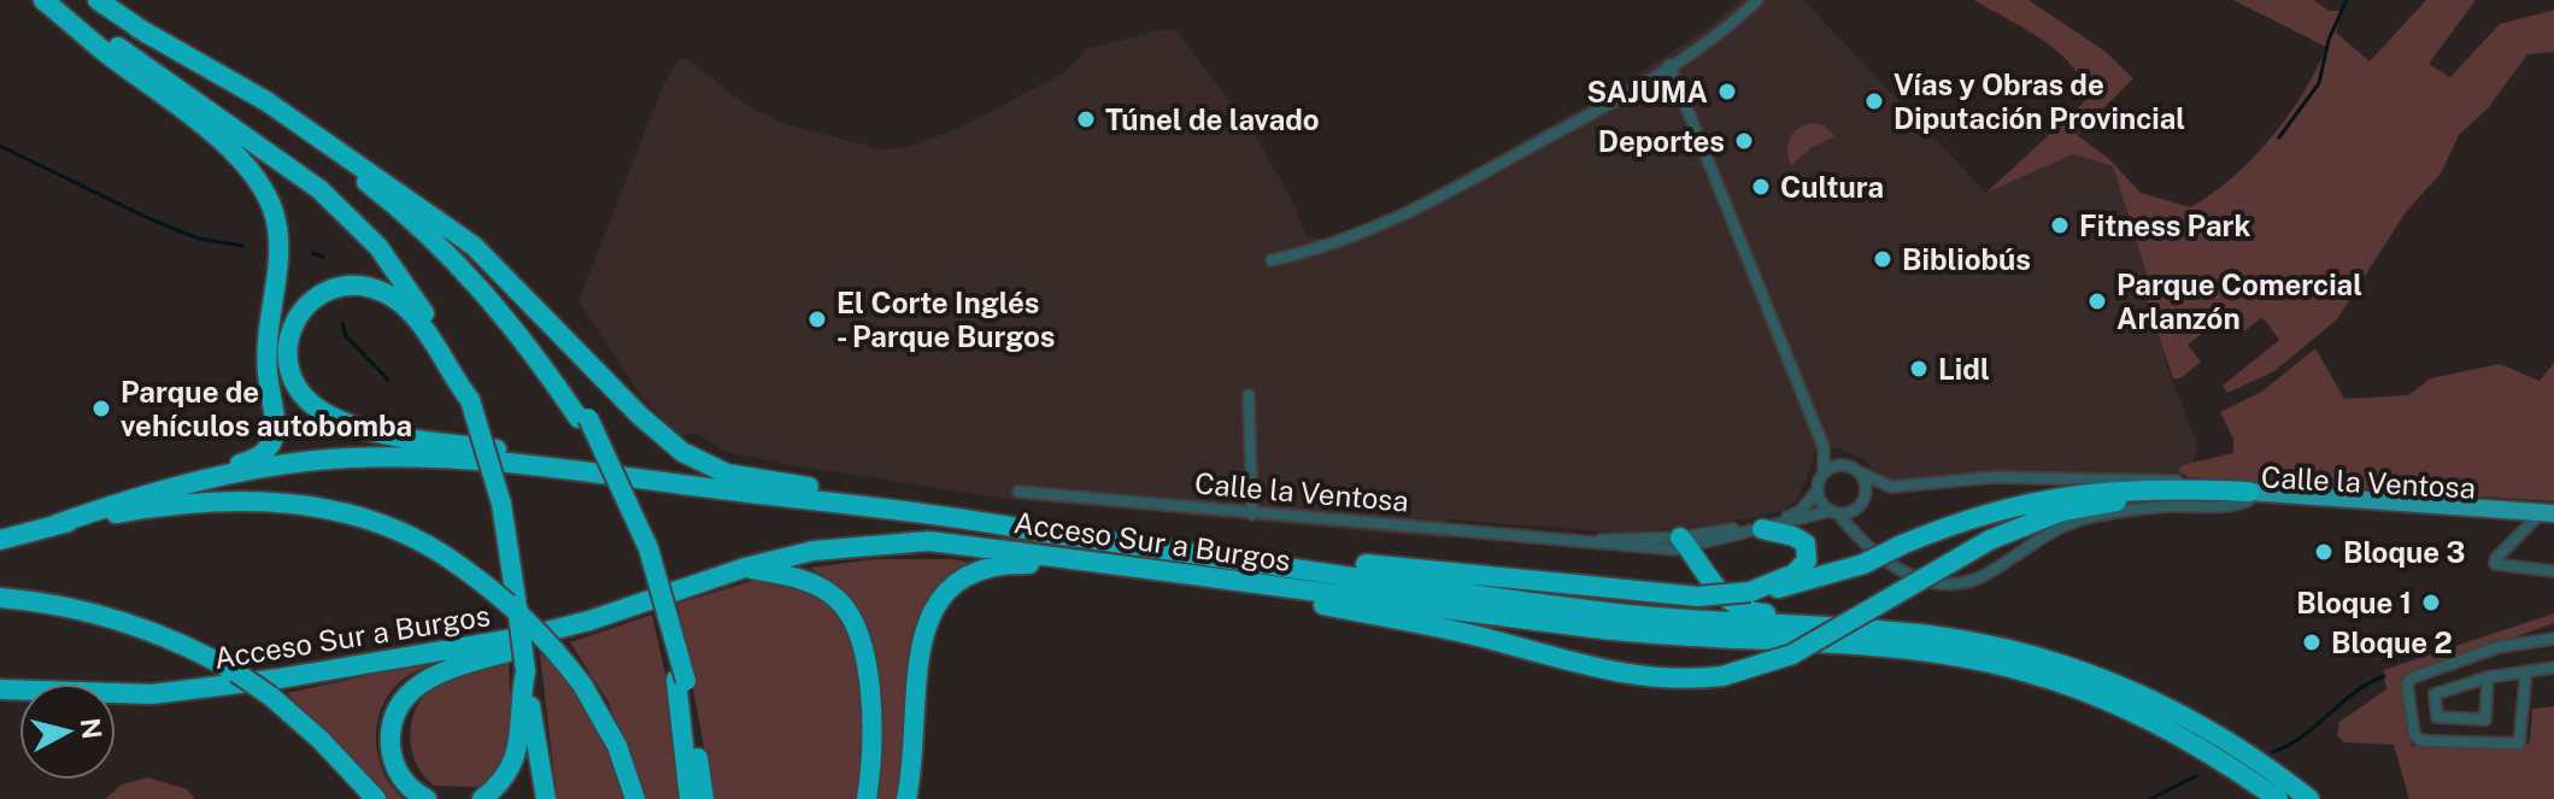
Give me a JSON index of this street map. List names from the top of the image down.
{
  "streets": {
    "highway": ["Acceso Sur a Burgos"],
    "main road": ["Calle la Ventosa"]
  },
  "places": [
    "SAJUMA",
    "Vías y Obras de Diputación Provincial",
    "Túnel de lavado",
    "Deportes",
    "Cultura",
    "Fitness Park",
    "Bibliobús",
    "Parque Comercial Arlanzón",
    "El Corte Inglés - Parque Burgos",
    "Lidl",
    "Parque de vehículos autobomba",
    "Bloque 3",
    "Bloque 1",
    "Bloque 2"
  ],
  "north": "right"
}
